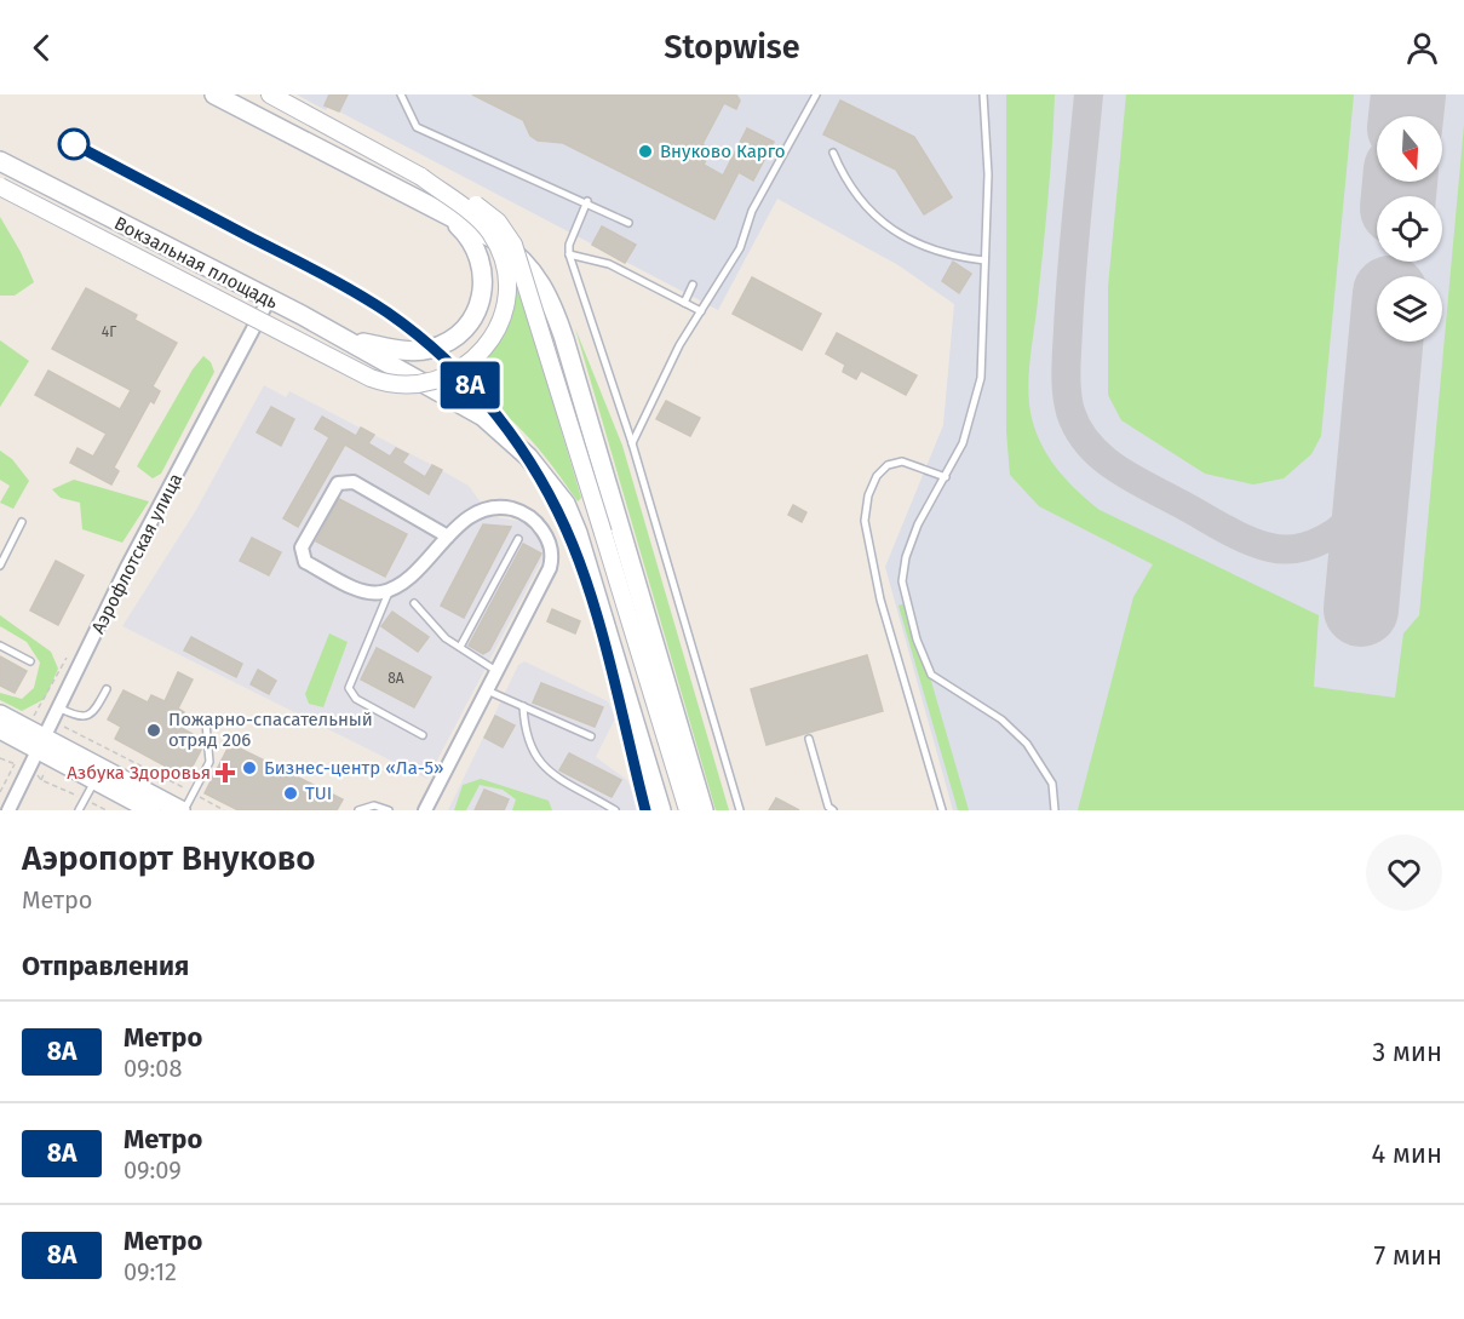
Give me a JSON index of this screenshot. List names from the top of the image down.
{
  "streets": {
    "main road": ["Вокзальная площадь"],
    "street": ["Аэрофлотская улица"]
  },
  "crossings": [
    ["Вокзальная площадь", "Аэрофлотская улица"]
  ],
  "places": {
    "other": [
      "Внуково Карго",
      "Пожарно-спасательный отряд 206",
      "Бизнес-центр «Ла-5»",
      "TUI"
    ],
    "health": ["Азбука Здоровья"]
  },
  "lines": ["metro line 8А"],
  "house_numbers": ["4Г", "8А"],
  "north": "bottom",
  "page": {
    "header": "Stopwise",
    "on_map": "8А",
    "heading": [
      ["Аэропорт Внуково", "Метро"],
      "Отправления"
    ],
    "list": [
      {
        "mark": "8А",
        "name": "Метро",
        "note": "09:08",
        "value": "3 мин"
      },
      {
        "mark": "8А",
        "name": "Метро",
        "note": "09:09",
        "value": "4 мин"
      },
      {
        "mark": "8А",
        "name": "Метро",
        "note": "09:12",
        "value": "7 мин"
      }
    ]
  }
}
